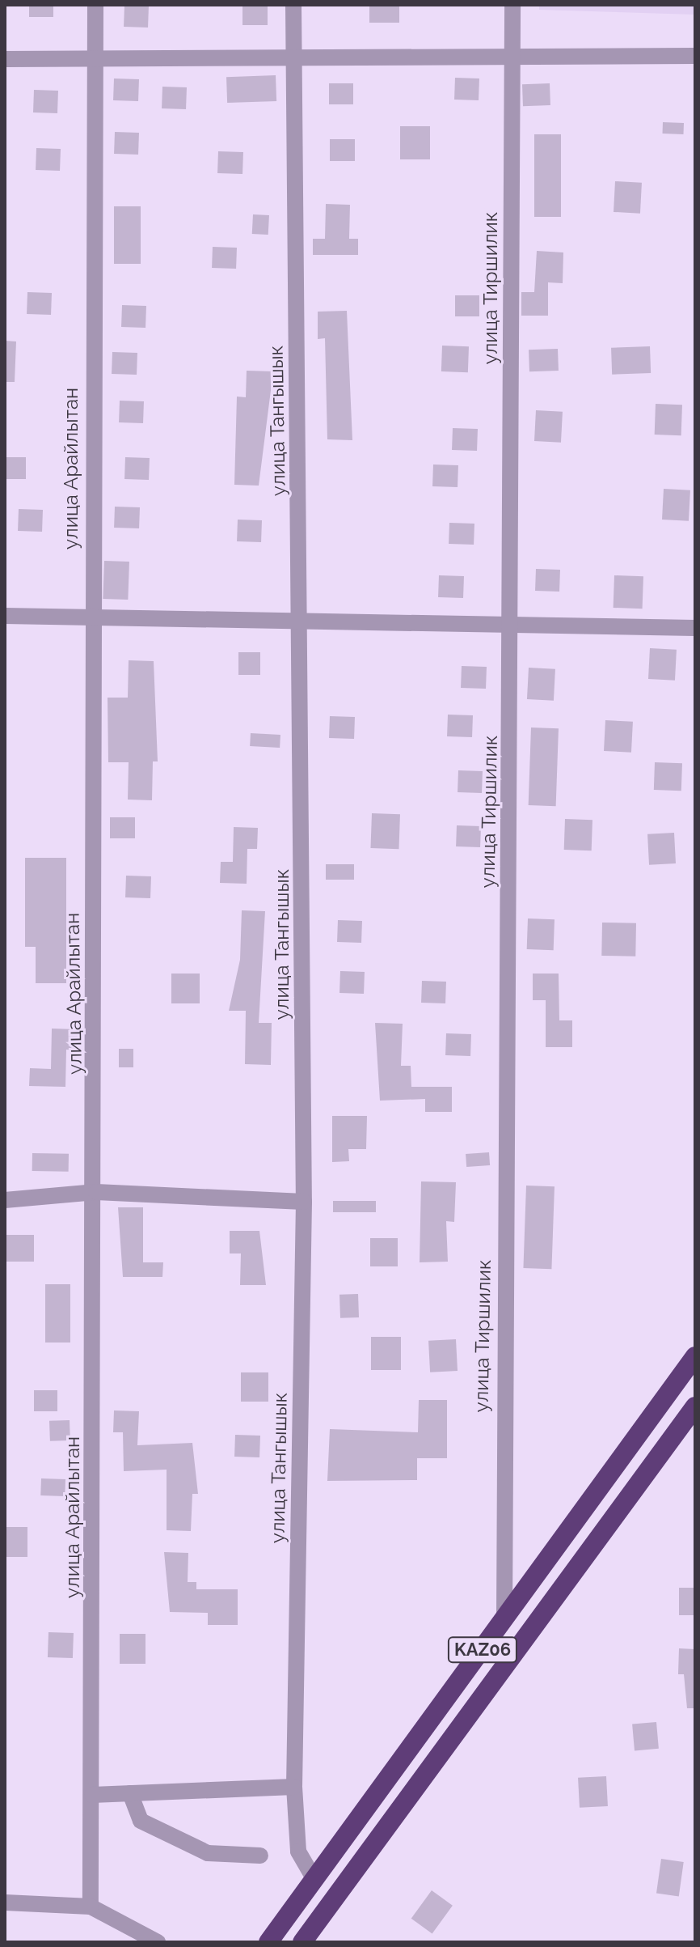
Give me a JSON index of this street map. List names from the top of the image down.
{
  "streets": {
    "highway": ["KАZ06"],
    "street": ["улица Тиршилик", "улица Тангышык", "улица Арайлытан"]
  },
  "crossings": [
    ["улица Тиршилик", "KАZ06"],
    ["улица Тангышык", "KАZ06"]
  ]
}
